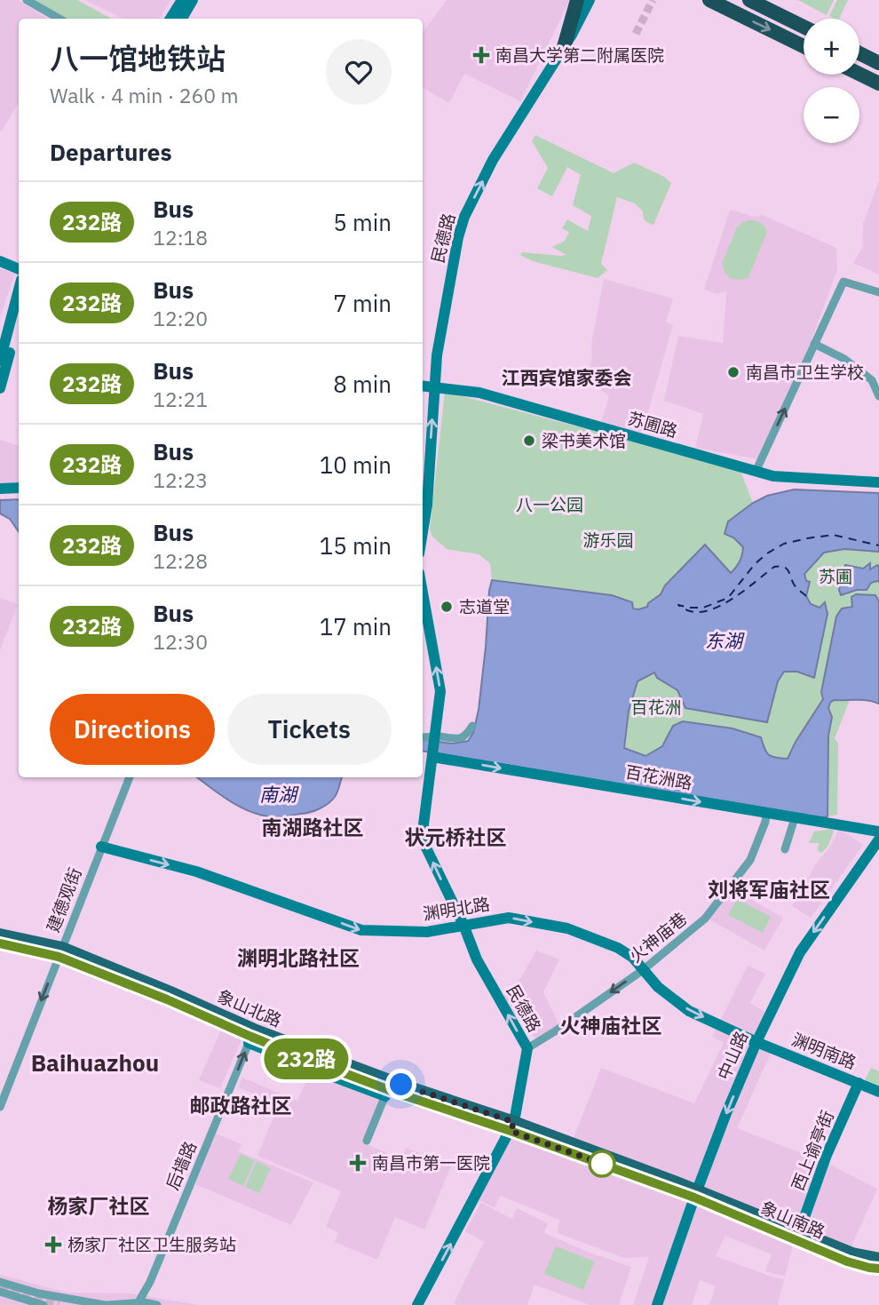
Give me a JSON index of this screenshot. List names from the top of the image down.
{
  "streets": {
    "main road": [
      "民德路",
      "苏圃路",
      "百花洲路",
      "渊明北路",
      "象山北路",
      "渊明南路",
      "中山路",
      "西上谕亭街",
      "象山南路"
    ],
    "street": ["建德观街", "火神庙巷", "后墙路"]
  },
  "crossings": [
    ["民德路", "苏圃路"],
    ["民德路", "百花洲路"],
    ["民德路", "渊明北路"],
    ["民德路", "火神庙巷"],
    ["民德路", "象山北路"],
    ["百花洲路", "火神庙巷"],
    ["建德观街", "渊明北路"],
    ["建德观街", "象山北路"],
    ["渊明北路", "火神庙巷"],
    ["渊明北路", "渊明南路"],
    ["渊明北路", "中山路"],
    ["象山北路", "中山路"],
    ["象山北路", "后墙路"],
    ["象山北路", "象山南路"],
    ["渊明南路", "中山路"],
    ["渊明南路", "西上谕亭街"],
    ["中山路", "象山南路"],
    ["西上谕亭街", "象山南路"]
  ],
  "one_way": [
    "民德路",
    "百花洲路",
    "建德观街",
    "渊明北路",
    "火神庙巷",
    "中山路",
    "后墙路"
  ],
  "districts": [
    "江西宾馆家委会",
    "南湖路社区",
    "状元桥社区",
    "刘将军庙社区",
    "渊明北路社区",
    "火神庙社区",
    "Baihuazhou",
    "邮政路社区",
    "杨家厂社区"
  ],
  "water": ["东湖", "南湖"],
  "parks": [
    "八一公园",
    "游乐园",
    "苏圃",
    "百花洲"
  ],
  "places": {
    "health": ["南昌大学第二附属医院", "南昌市第一医院", "杨家厂社区卫生服务站"],
    "other": ["南昌市卫生学校", "梁书美术馆", "志道堂"]
  },
  "lines": ["bus line 232路"],
  "page": {
    "on_map": "232路",
    "map_buttons": ["+", "−"],
    "heading": [
      ["八一馆地铁站", "Walk · 4 min · 260 m"],
      "Departures"
    ],
    "list": [
      {
        "mark": "232路",
        "name": "Bus",
        "note": "12:18",
        "value": "5 min"
      },
      {
        "mark": "232路",
        "name": "Bus",
        "note": "12:20",
        "value": "7 min"
      },
      {
        "mark": "232路",
        "name": "Bus",
        "note": "12:21",
        "value": "8 min"
      },
      {
        "mark": "232路",
        "name": "Bus",
        "note": "12:23",
        "value": "10 min"
      },
      {
        "mark": "232路",
        "name": "Bus",
        "note": "12:28",
        "value": "15 min"
      },
      {
        "mark": "232路",
        "name": "Bus",
        "note": "12:30",
        "value": "17 min"
      }
    ],
    "buttons": ["Directions", "Tickets"]
  }
}
